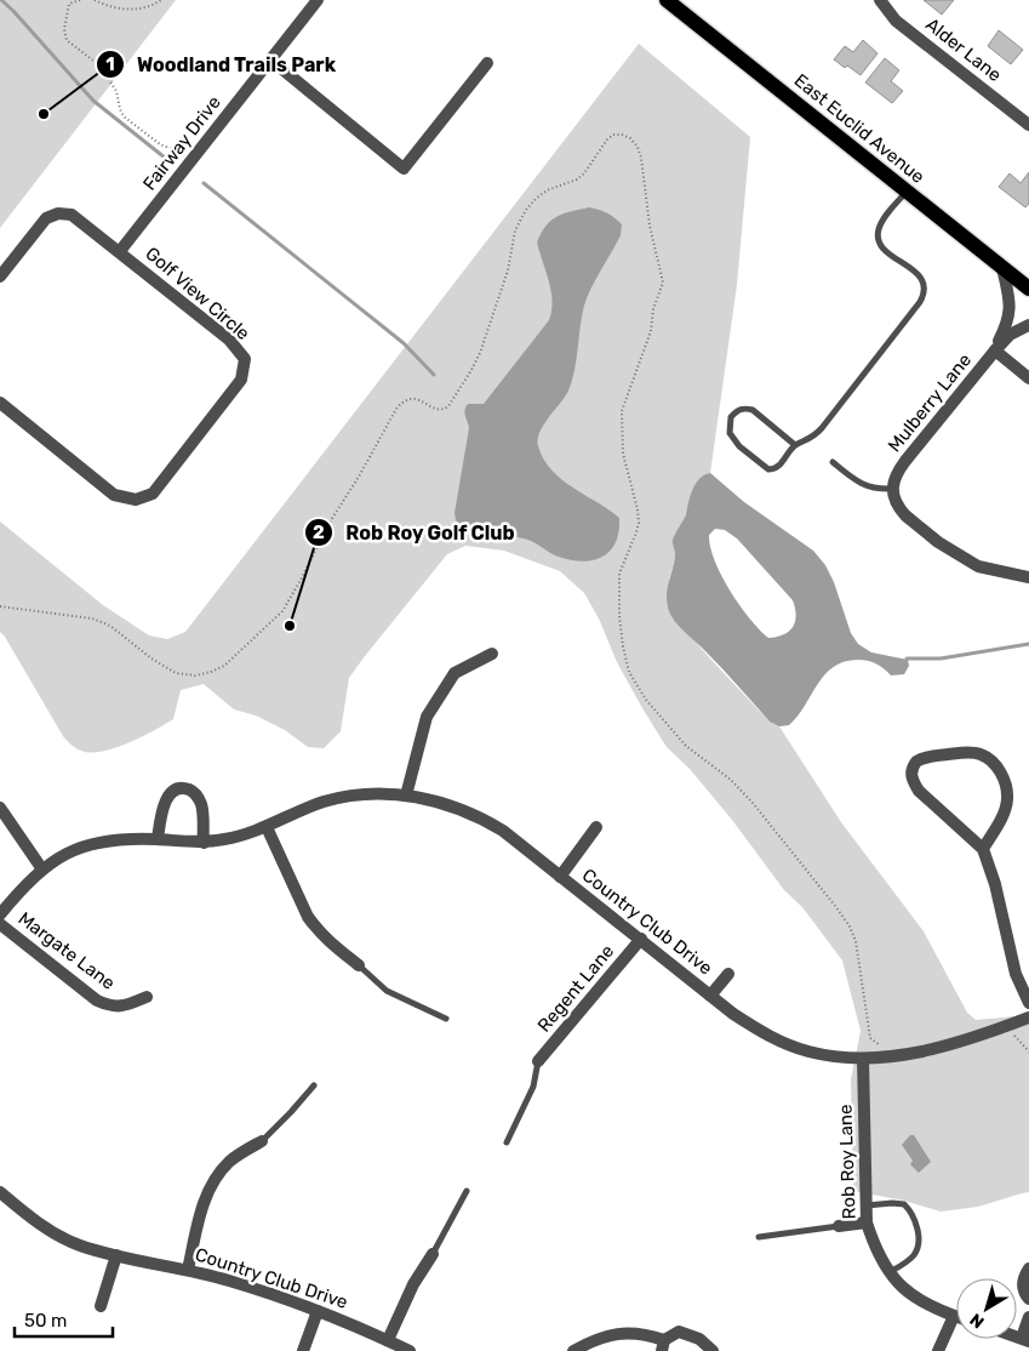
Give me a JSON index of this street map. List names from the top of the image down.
{
  "streets": {
    "main road": ["East Euclid Avenue"],
    "street": [
      "Alder Lane",
      "Fairway Drive",
      "Golf View Circle",
      "Mulberry Lane",
      "Country Club Drive",
      "Margate Lane",
      "Regent Lane",
      "Rob Roy Lane"
    ]
  },
  "crossings": [
    ["East Euclid Avenue", "Mulberry Lane"],
    ["Fairway Drive", "Golf View Circle"],
    ["Country Club Drive", "Regent Lane"],
    ["Country Club Drive", "Rob Roy Lane"]
  ],
  "places": ["Woodland Trails Park", "Rob Roy Golf Club"],
  "scale_bar": "50 m",
  "north": "bottom left"
}
